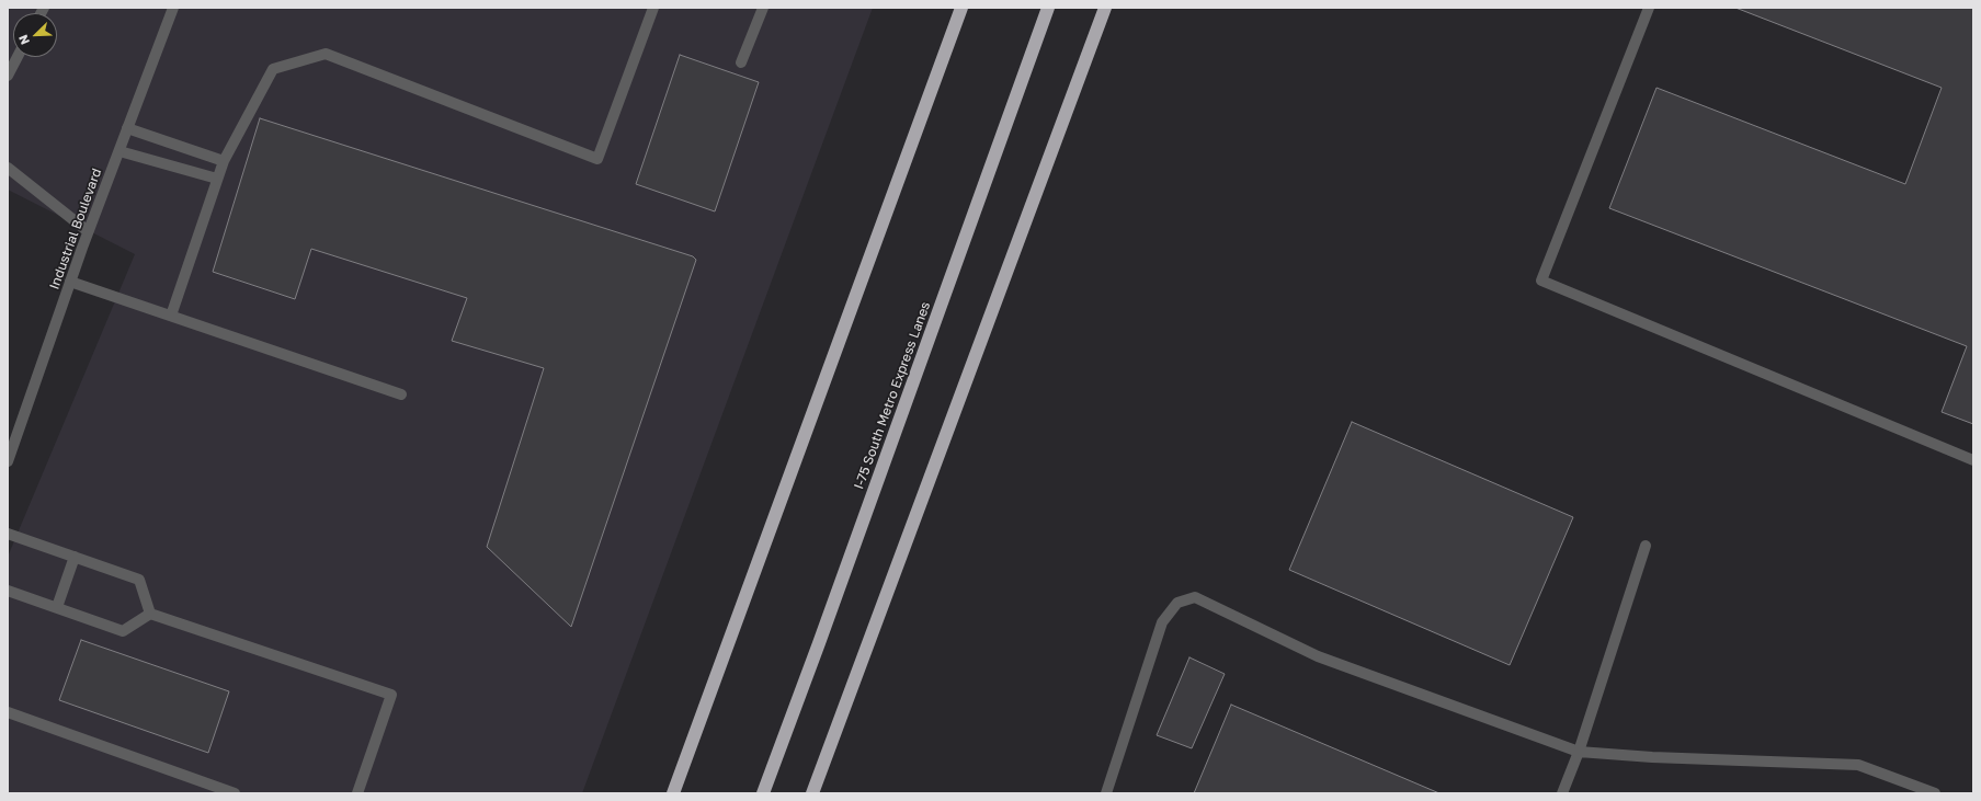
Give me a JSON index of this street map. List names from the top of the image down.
{
  "streets": {
    "highway": ["I-75 South Metro Express Lanes"],
    "street": ["Industrial Boulevard"]
  },
  "north": "bottom left"
}
